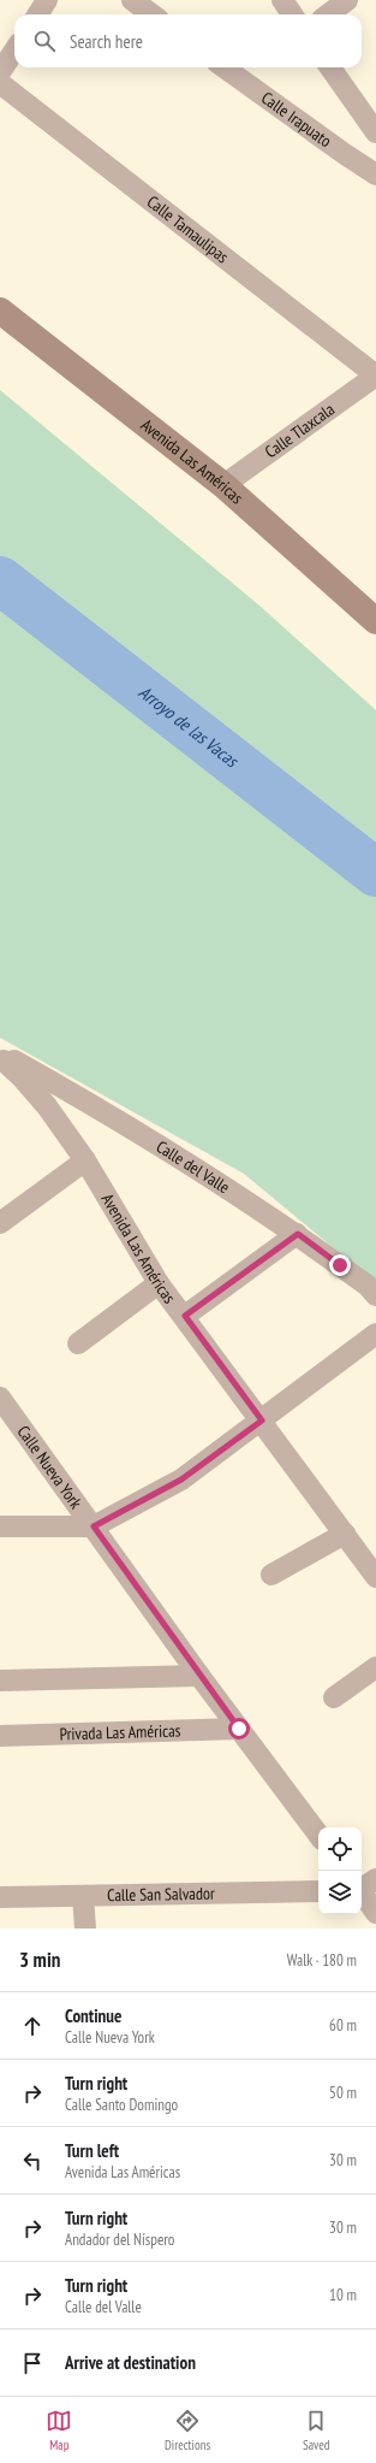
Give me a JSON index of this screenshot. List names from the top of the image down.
{
  "streets": {
    "street": [
      "Calle Irapuato",
      "Calle Tamaulipas",
      "Calle Tlaxcala",
      "Avenida Las Américas",
      "Calle del Valle",
      "Calle Nueva York",
      "Privada Las Américas",
      "Calle San Salvador"
    ]
  },
  "crossings": [
    ["Calle Tamaulipas", "Calle Tlaxcala"],
    ["Calle Tlaxcala", "Avenida Las Américas"],
    ["Avenida Las Américas", "Calle del Valle"],
    ["Calle Nueva York", "Privada Las Américas"]
  ],
  "water": ["Arroyo de las Vacas"],
  "page": {
    "search": "Search here",
    "heading": ["3 min", "Walk · 180 m"],
    "list": [
      ["Continue", "Calle Nueva York", "60 m"],
      ["Turn right", "Calle Santo Domingo", "50 m"],
      ["Turn left", "Avenida Las Américas", "30 m"],
      ["Turn right", "Andador del Níspero", "30 m"],
      ["Turn right", "Calle del Valle", "10 m"],
      "Arrive at destination"
    ],
    "nav": ["Map", "Directions", "Saved"]
  }
}
